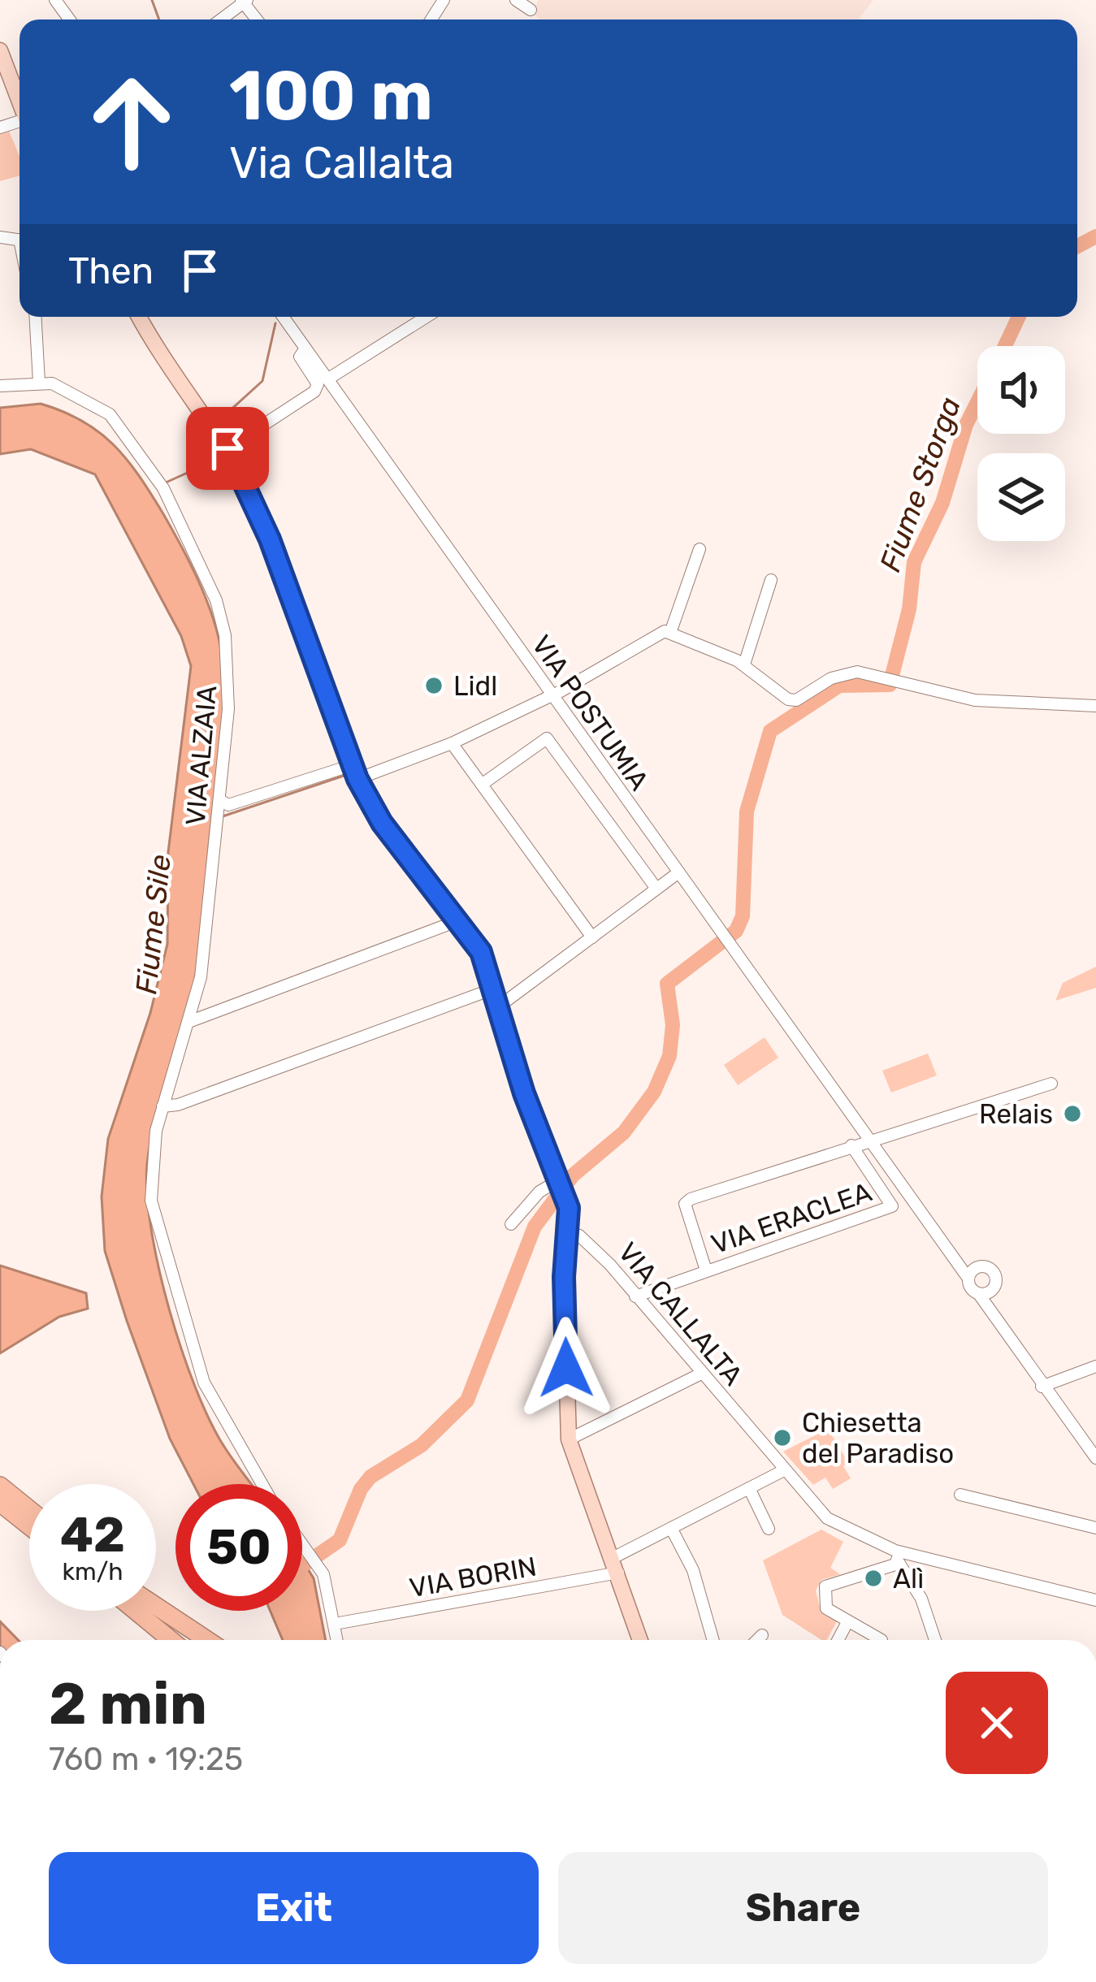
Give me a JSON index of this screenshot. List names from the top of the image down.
{
  "streets": {
    "street": [
      "VIA POSTUMIA",
      "VIA ALZAIA",
      "VIA ERACLEA",
      "VIA CALLALTA",
      "VIA BORIN"
    ]
  },
  "crossings": [
    ["VIA ERACLEA", "VIA CALLALTA"],
    ["VIA CALLALTA", "VIA BORIN"]
  ],
  "water": ["Fiume Storga", "Fiume Sile"],
  "places": [
    "Lidl",
    "Relais",
    "Chiesetta del Paradiso",
    "Alì"
  ],
  "page": {
    "turn": ["100 m", "Via Callalta"],
    "then": "Then",
    "speed": "42 km/h",
    "limit": "50",
    "heading": ["2 min", "760 m · 19:25"],
    "buttons": ["Exit", "Share"]
  }
}
